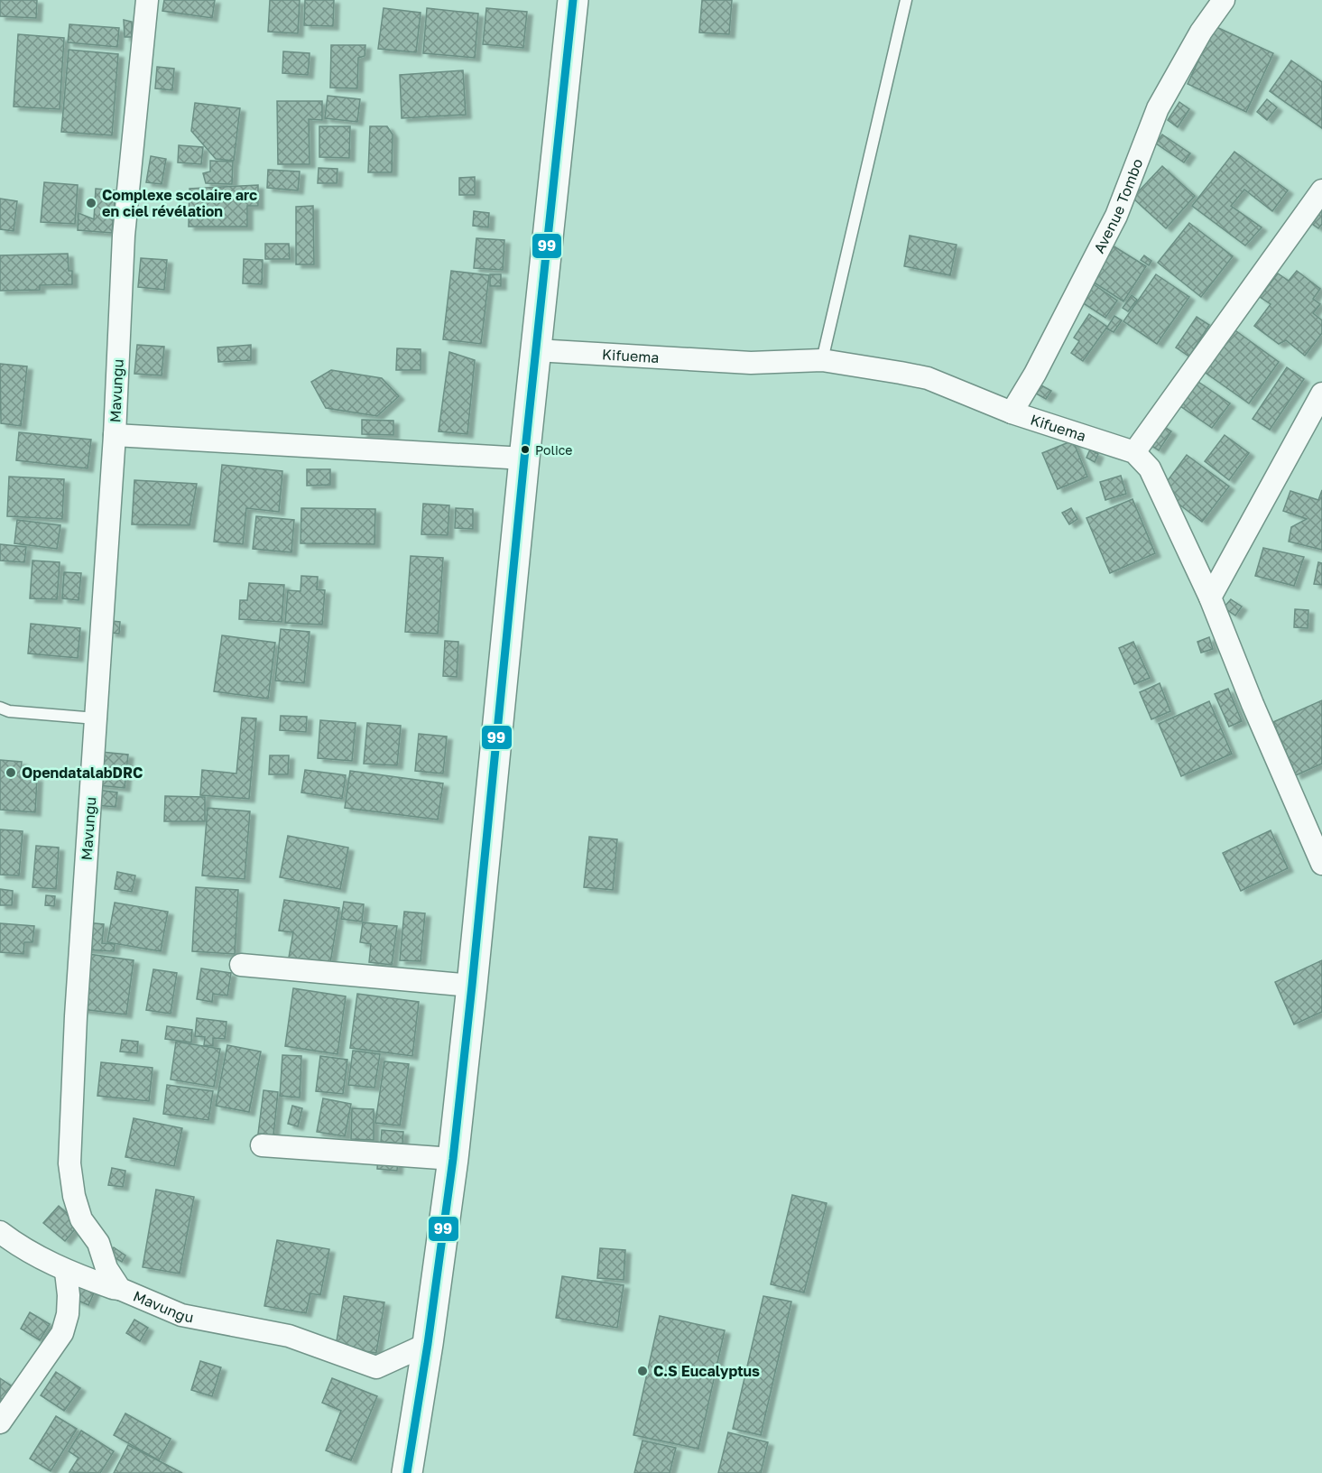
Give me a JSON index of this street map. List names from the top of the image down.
{
  "streets": {
    "street": ["Avenue Tombo", "Kifuema", "Mavungu"]
  },
  "crossings": [
    ["Avenue Tombo", "Kifuema"]
  ],
  "places": [
    "Complexe scolaire arc en ciel révélation",
    "Police",
    "OpendatalabDRC",
    "C.S Eucalyptus"
  ],
  "lines": ["transit line 99"]
}
